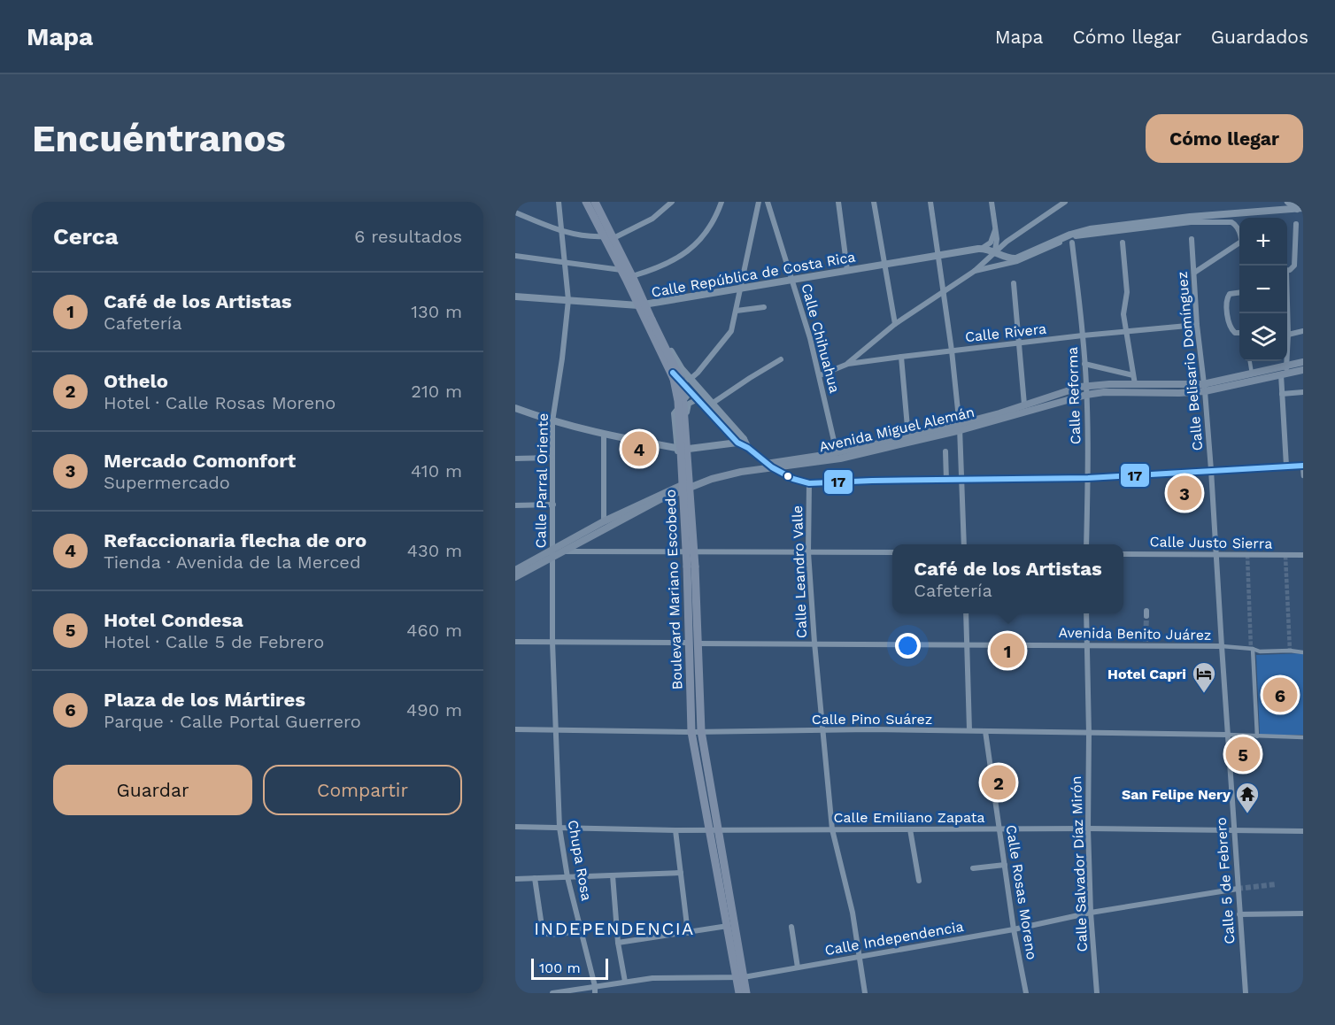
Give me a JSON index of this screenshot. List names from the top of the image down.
{
  "streets": {
    "main road": ["Avenida Miguel Alemán", "Boulevard Mariano Escobedo"],
    "street": [
      "Calle República de Costa Rica",
      "Calle Rivera",
      "Calle Chihuahua",
      "Calle Belisario Domínguez",
      "Calle Reforma",
      "Calle Parral Oriente",
      "Calle Justo Sierra",
      "Calle Leandro Valle",
      "Avenida Benito Juárez",
      "Calle Pino Suárez",
      "Calle Emiliano Zapata",
      "Chupa Rosa",
      "Calle Salvador Díaz Mirón",
      "Calle 5 de Febrero",
      "Calle Rosas Moreno",
      "Calle Independencia"
    ]
  },
  "crossings": [
    ["Calle República de Costa Rica", "Calle Chihuahua"],
    ["Calle República de Costa Rica", "Calle Parral Oriente"],
    ["Calle República de Costa Rica", "Calle Leandro Valle"],
    ["Calle República de Costa Rica", "Boulevard Mariano Escobedo"],
    ["Calle Rivera", "Calle Chihuahua"],
    ["Calle Rivera", "Calle Belisario Domínguez"],
    ["Calle Rivera", "Calle Reforma"],
    ["Calle Chihuahua", "Avenida Miguel Alemán"],
    ["Calle Belisario Domínguez", "Avenida Miguel Alemán"],
    ["Calle Belisario Domínguez", "Calle Justo Sierra"],
    ["Calle Belisario Domínguez", "Avenida Benito Juárez"],
    ["Calle Belisario Domínguez", "Calle Pino Suárez"],
    ["Calle Belisario Domínguez", "Calle 5 de Febrero"],
    ["Calle Reforma", "Avenida Miguel Alemán"],
    ["Avenida Miguel Alemán", "Calle Parral Oriente"],
    ["Avenida Miguel Alemán", "Calle Leandro Valle"],
    ["Calle Parral Oriente", "Avenida Benito Juárez"],
    ["Calle Parral Oriente", "Calle Pino Suárez"],
    ["Calle Parral Oriente", "Chupa Rosa"],
    ["Calle Leandro Valle", "Boulevard Mariano Escobedo"],
    ["Calle Leandro Valle", "Avenida Benito Juárez"],
    ["Calle Leandro Valle", "Calle Pino Suárez"],
    ["Calle Leandro Valle", "Calle Emiliano Zapata"],
    ["Calle Leandro Valle", "Calle Independencia"],
    ["Boulevard Mariano Escobedo", "Avenida Benito Juárez"],
    ["Boulevard Mariano Escobedo", "Calle Pino Suárez"],
    ["Boulevard Mariano Escobedo", "Calle Emiliano Zapata"],
    ["Boulevard Mariano Escobedo", "Calle Independencia"],
    ["Calle Pino Suárez", "Chupa Rosa"],
    ["Calle Pino Suárez", "Calle Salvador Díaz Mirón"],
    ["Calle Pino Suárez", "Calle 5 de Febrero"],
    ["Calle Pino Suárez", "Calle Rosas Moreno"],
    ["Calle Emiliano Zapata", "Chupa Rosa"],
    ["Calle Emiliano Zapata", "Calle Salvador Díaz Mirón"],
    ["Calle Emiliano Zapata", "Calle 5 de Febrero"],
    ["Calle Emiliano Zapata", "Calle Rosas Moreno"],
    ["Chupa Rosa", "Calle Independencia"],
    ["Calle Salvador Díaz Mirón", "Calle Independencia"],
    ["Calle 5 de Febrero", "Calle Independencia"],
    ["Calle Rosas Moreno", "Calle Independencia"]
  ],
  "districts": ["INDEPENDENCIA"],
  "places": {
    "hotel": ["Hotel Capri"],
    "temple": ["San Felipe Nery"]
  },
  "lines": ["transit line 17"],
  "scale_bar": "100 m",
  "page": {
    "header": "Mapa",
    "nav": ["Mapa", "Cómo llegar", "Guardados"],
    "buttons": [
      "Cómo llegar",
      ["Guardar", "Compartir"]
    ],
    "title": "Encuéntranos",
    "heading": ["Cerca", "6 resultados"],
    "map_buttons": ["+", "−"],
    "list": [
      {
        "mark": "1",
        "name": "Café de los Artistas",
        "note": "Cafetería",
        "value": "130 m"
      },
      {
        "mark": "2",
        "name": "Othelo",
        "note": "Hotel · Calle Rosas Moreno",
        "value": "210 m"
      },
      {
        "mark": "3",
        "name": "Mercado Comonfort",
        "note": "Supermercado",
        "value": "410 m"
      },
      {
        "mark": "4",
        "name": "Refaccionaria flecha de oro",
        "note": "Tienda · Avenida de la Merced",
        "value": "430 m"
      },
      {
        "mark": "5",
        "name": "Hotel Condesa",
        "note": "Hotel · Calle 5 de Febrero",
        "value": "460 m"
      },
      {
        "mark": "6",
        "name": "Plaza de los Mártires",
        "note": "Parque · Calle Portal Guerrero",
        "value": "490 m"
      }
    ],
    "pins": [
      "4",
      "3",
      "1",
      "6",
      "5",
      "2"
    ],
    "popup": ["Café de los Artistas", "Cafetería"],
    "scale": "100 m"
  }
}
